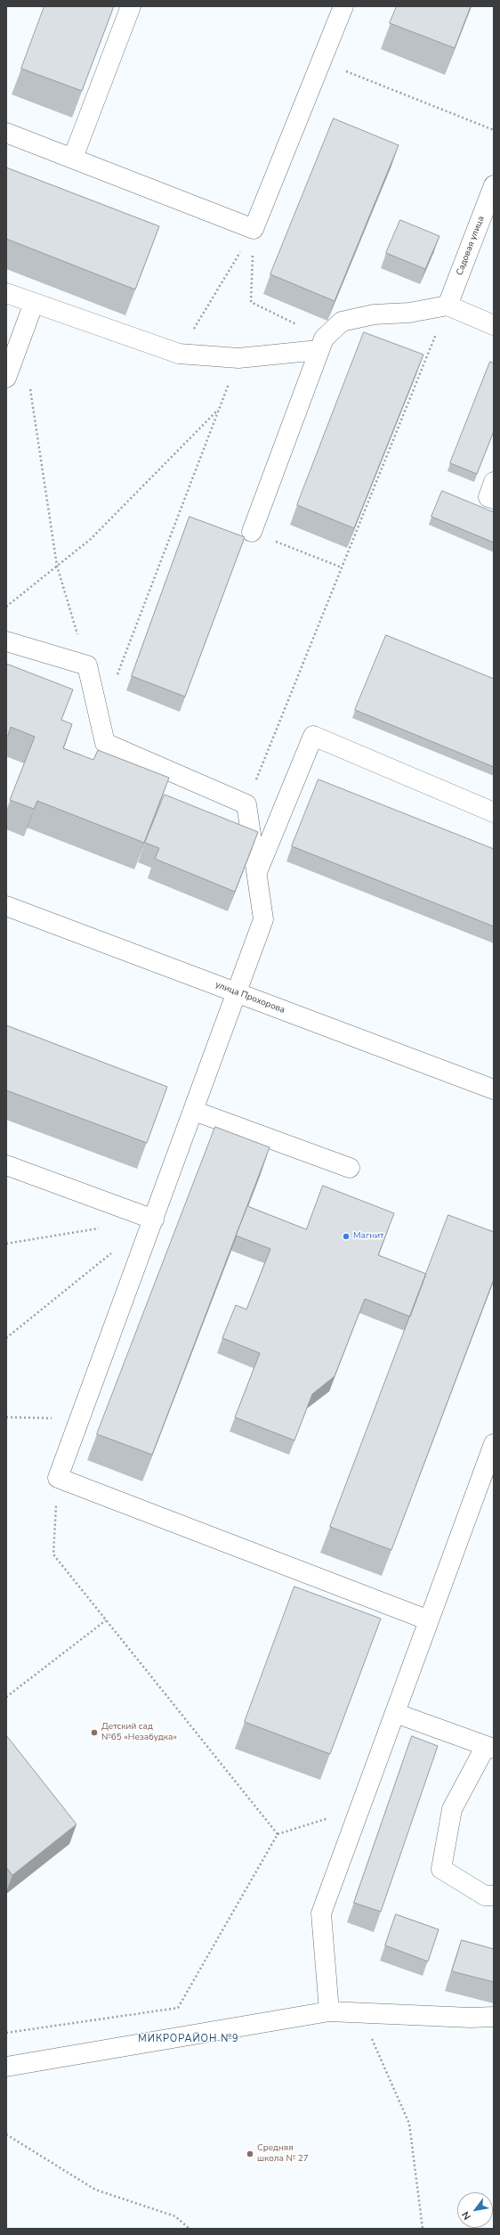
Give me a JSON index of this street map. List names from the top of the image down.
{
  "streets": {
    "street": ["Садовая улица", "улица Прохорова"]
  },
  "districts": ["МИКРОРАЙОН №9"],
  "places": ["Магнит", "Детский сад №65 «Незабудка»", "Средняя школа № 27"],
  "north": "bottom left"
}
